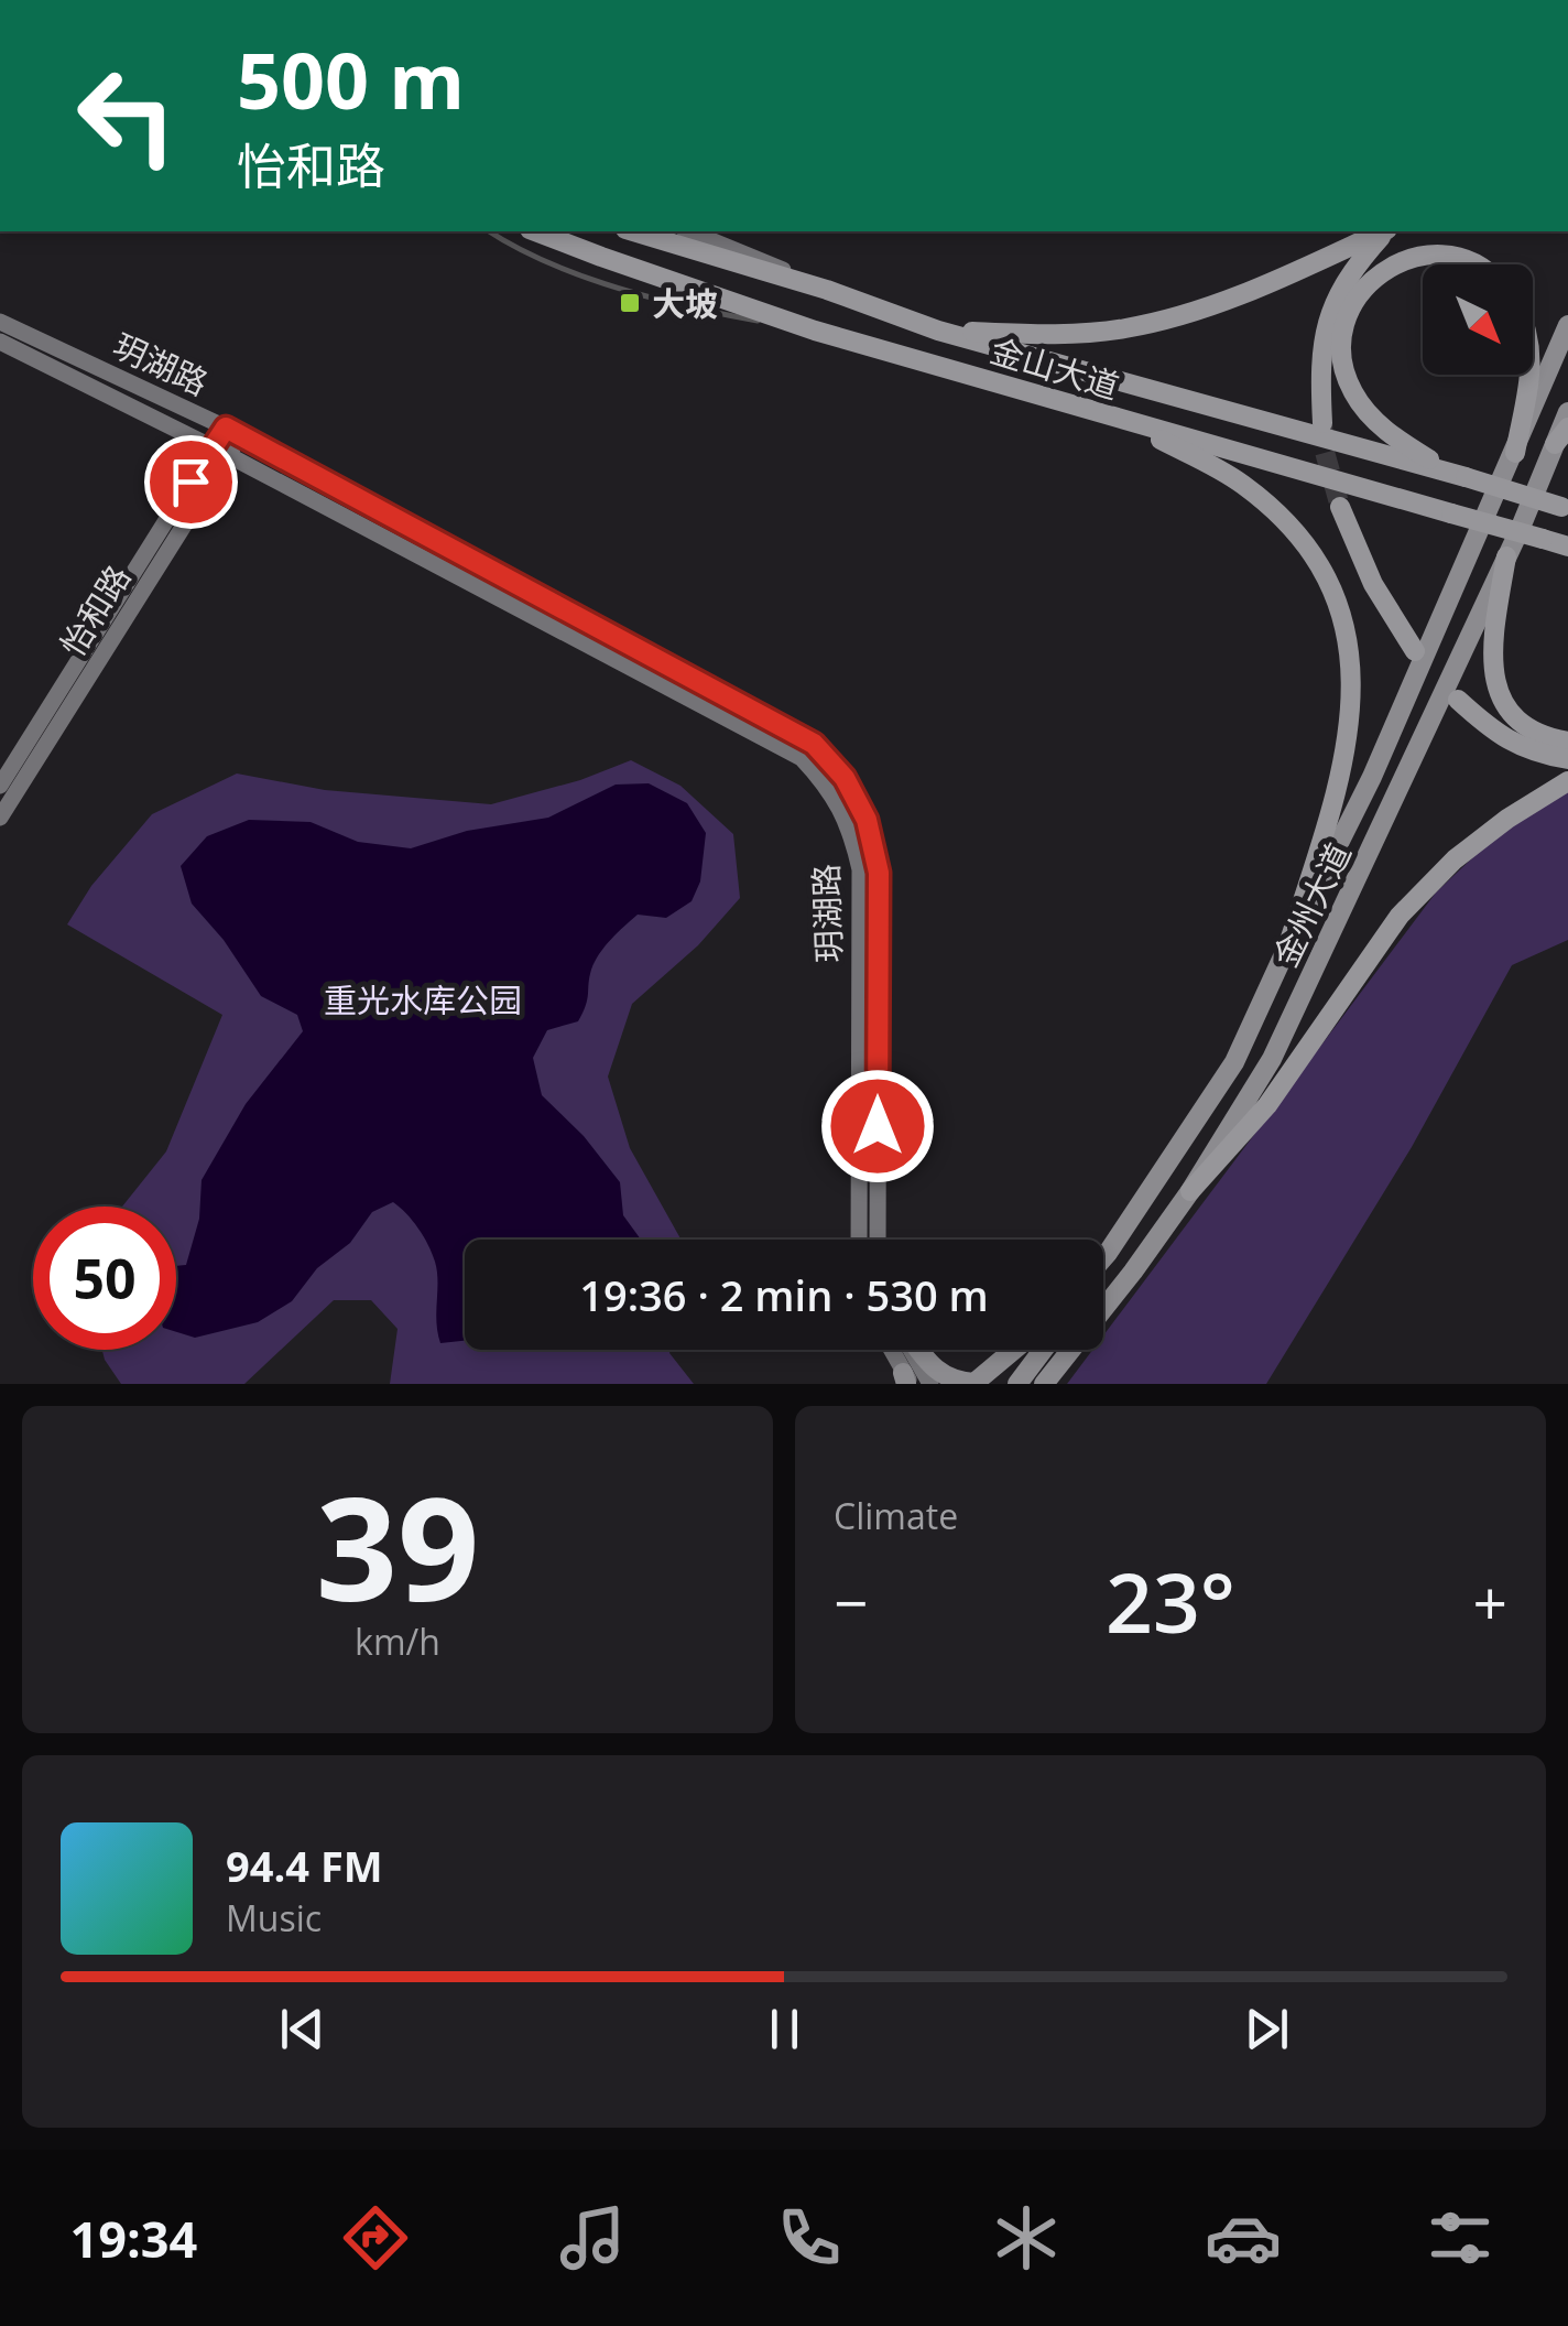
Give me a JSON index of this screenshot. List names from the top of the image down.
{
  "streets": {
    "highway": ["金山大道"],
    "main road": ["玥湖路", "怡和路", "金州大道"]
  },
  "crossings": [
    ["玥湖路", "怡和路"]
  ],
  "parks": ["重光水库公园"],
  "places": {
    "transit": ["大坡"]
  },
  "north": "bottom right",
  "page": {
    "turn": ["500 m", "怡和路"],
    "limit": "50",
    "trip": "19:36 · 2 min · 530 m",
    "tile": [
      ["39", "km/h"],
      "Climate"
    ],
    "heat": ["−", "23°", "+"],
    "song": ["94.4 FM", "Music"],
    "tabs": "19:34"
  }
}
